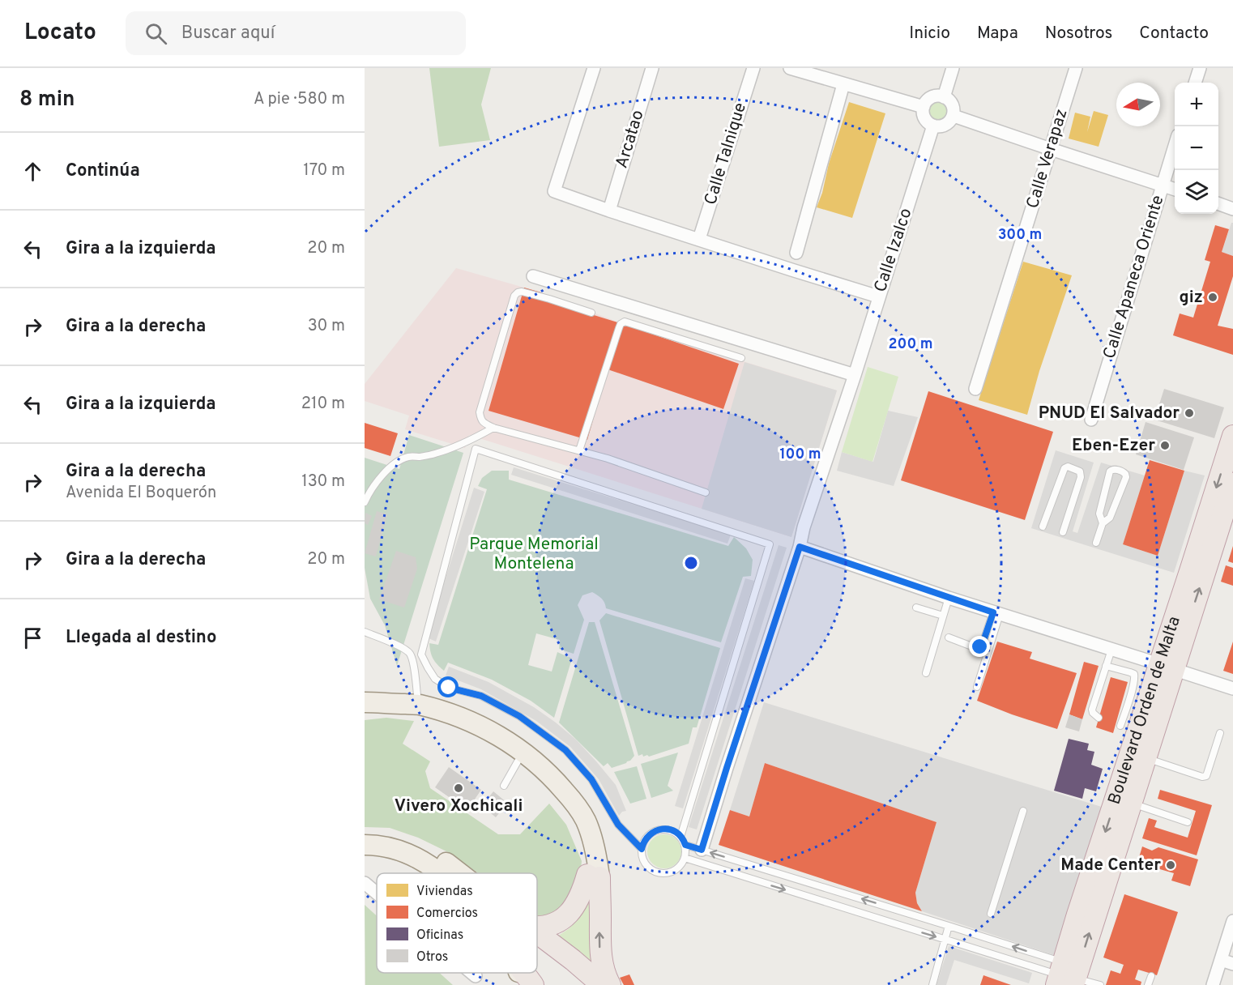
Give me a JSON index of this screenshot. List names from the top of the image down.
{
  "streets": {
    "highway": ["Boulevard Orden de Malta"],
    "street": [
      "Arcatao",
      "Calle Talnique",
      "Calle Verapaz",
      "Calle Izalco",
      "Calle Apaneca Oriente"
    ]
  },
  "parks": ["Parque Memorial Montelena"],
  "places": [
    "giz",
    "PNUD El Salvador",
    "Eben-Ezer",
    "Vivero Xochicali",
    "Made Center"
  ],
  "legend": [
    "Viviendas",
    "Comercios",
    "Oficinas",
    "Otros"
  ],
  "north": "left",
  "page": {
    "header": "Locato",
    "search": "Buscar aquí",
    "nav": [
      "Inicio",
      "Mapa",
      "Nosotros",
      "Contacto"
    ],
    "heading": ["8 min", "A pie · 580 m"],
    "map_buttons": ["+", "−"],
    "list": [
      ["Continúa", "170 m"],
      ["Gira a la izquierda", "20 m"],
      ["Gira a la derecha", "30 m"],
      ["Gira a la izquierda", "210 m"],
      ["Gira a la derecha", "Avenida El Boquerón", "130 m"],
      ["Gira a la derecha", "20 m"],
      "Llegada al destino"
    ]
  },
  "rings": ["300 m", "200 m", "100 m"]
}
